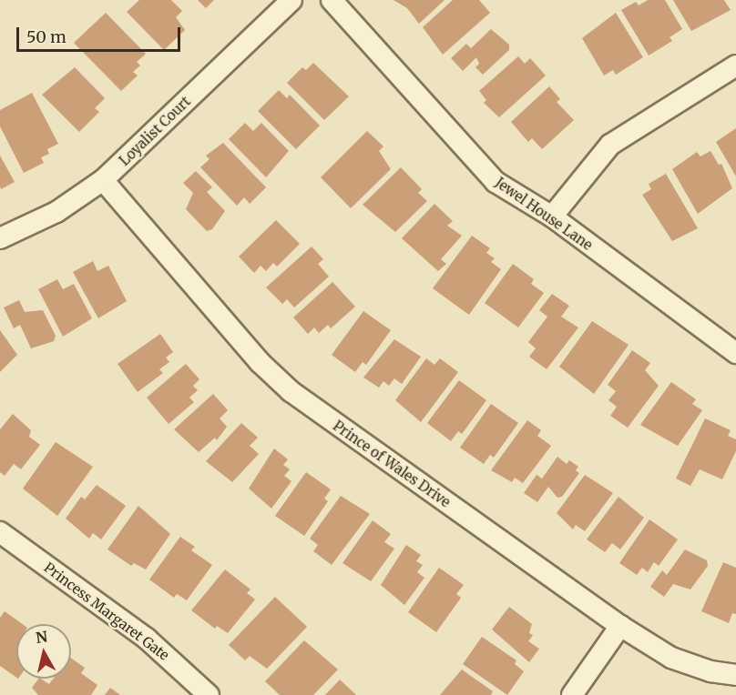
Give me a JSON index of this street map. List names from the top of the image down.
{
  "streets": {
    "street": [
      "Loyalist Court",
      "Jewel House Lane",
      "Prince of Wales Drive",
      "Princess Margaret Gate"
    ]
  },
  "crossings": [
    ["Loyalist Court", "Prince of Wales Drive"]
  ],
  "scale_bar": "50 m",
  "north": "top"
}
